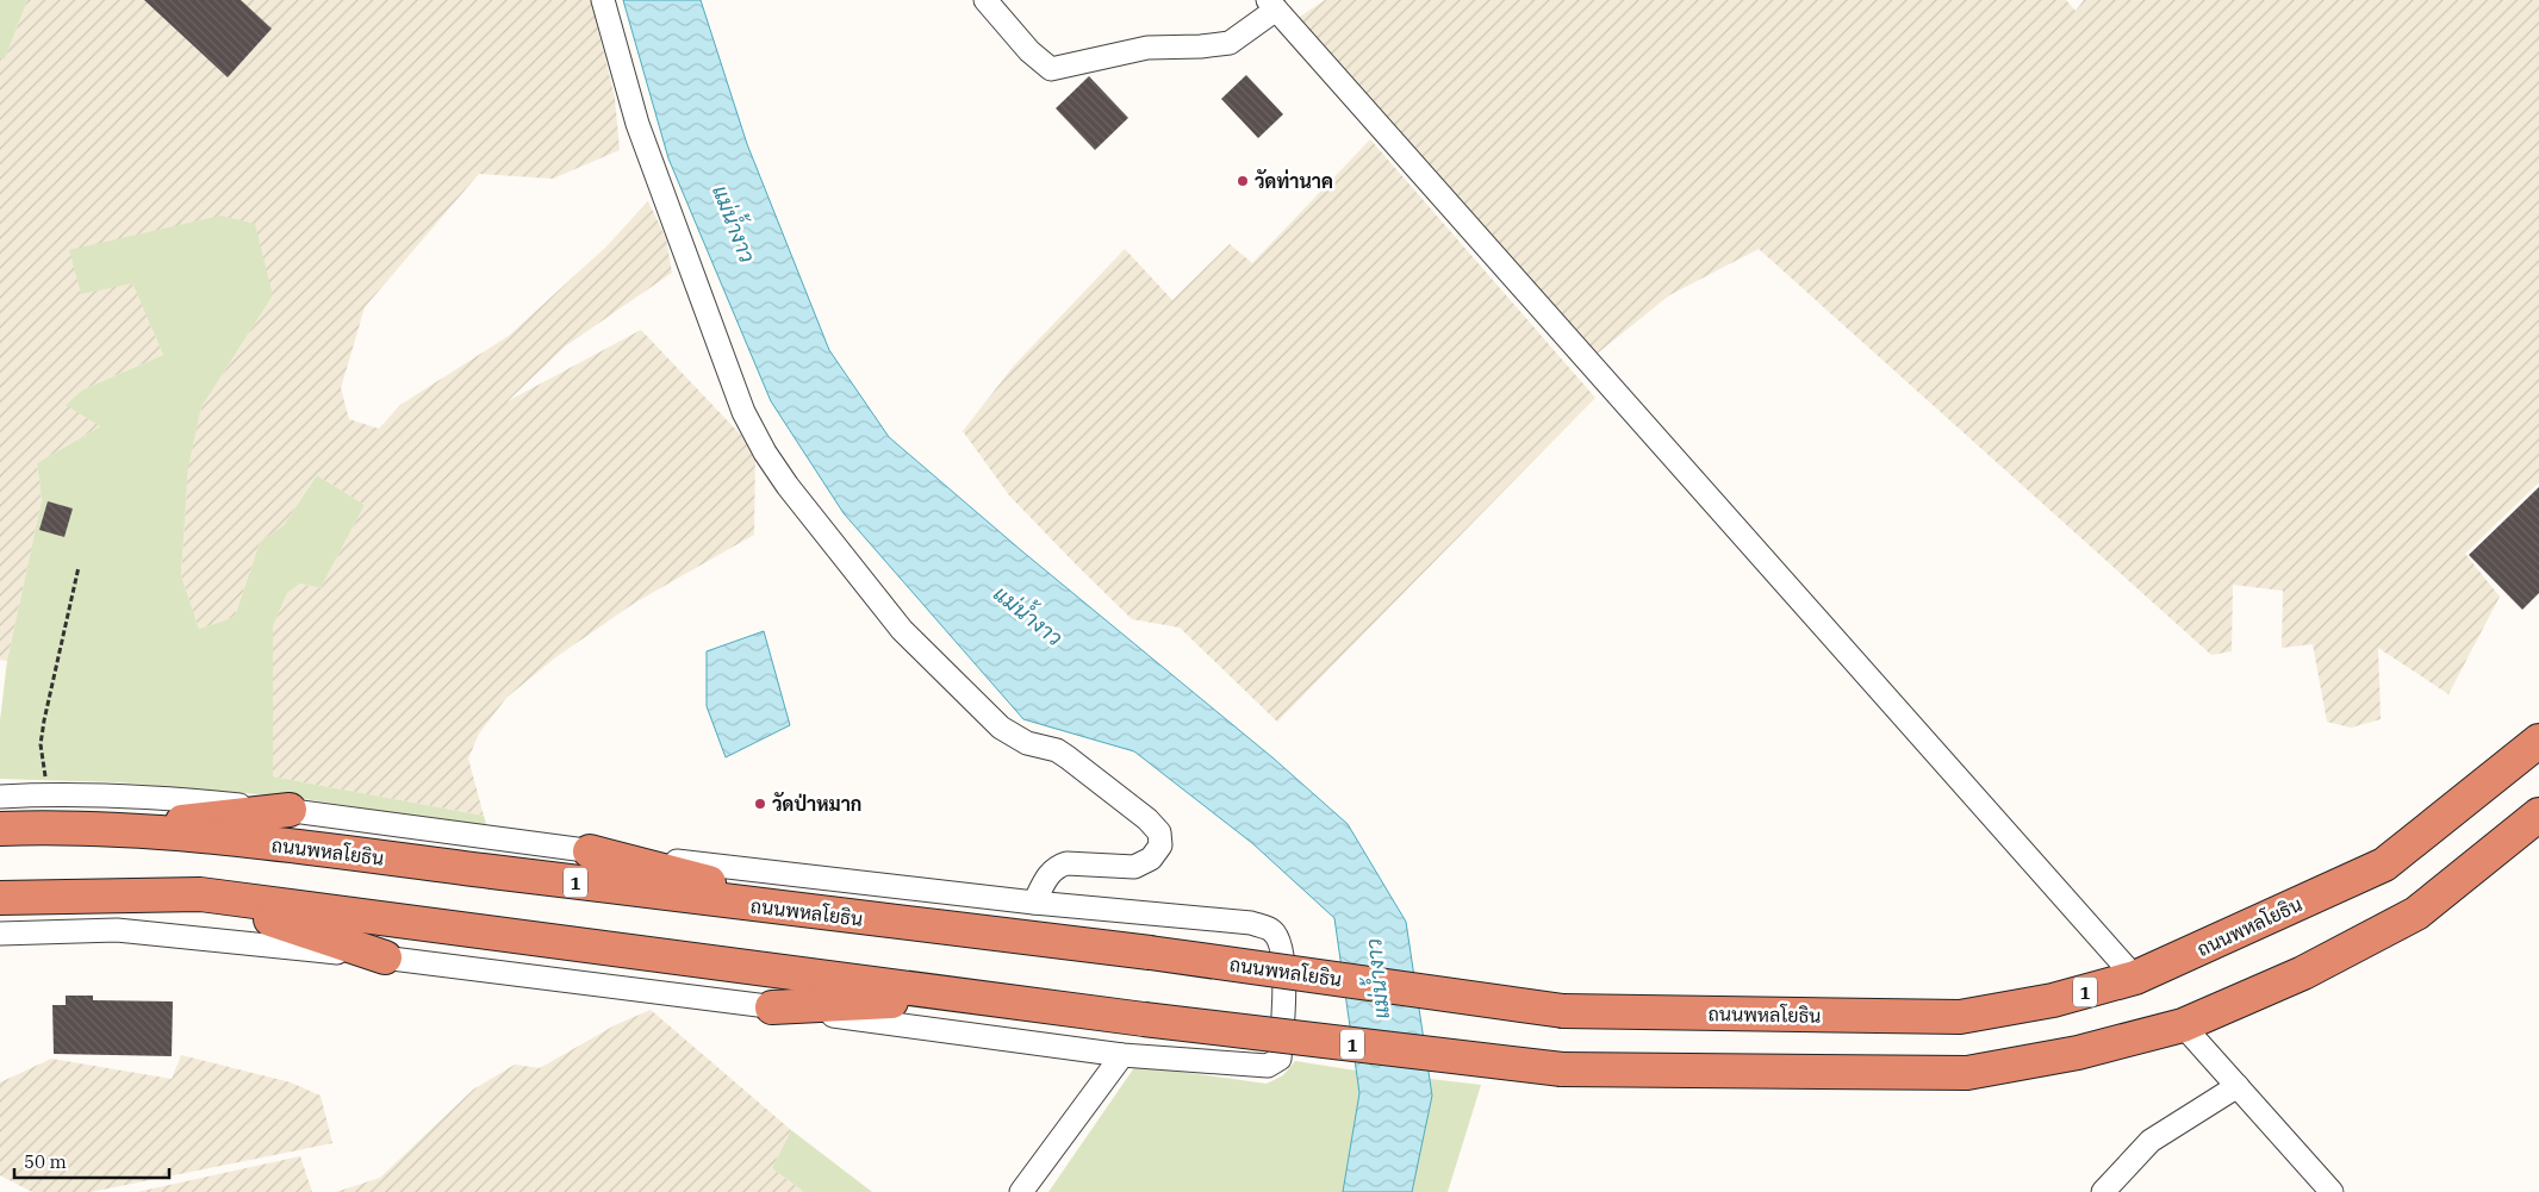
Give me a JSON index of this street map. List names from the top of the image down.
{
  "streets": {
    "highway": ["ถนนพหลโยธิน", "1"]
  },
  "water": ["แม่น้ำงาว"],
  "places": ["วัดท่านาค", "วัดป่าหมาก"],
  "scale_bar": "50 m"
}
